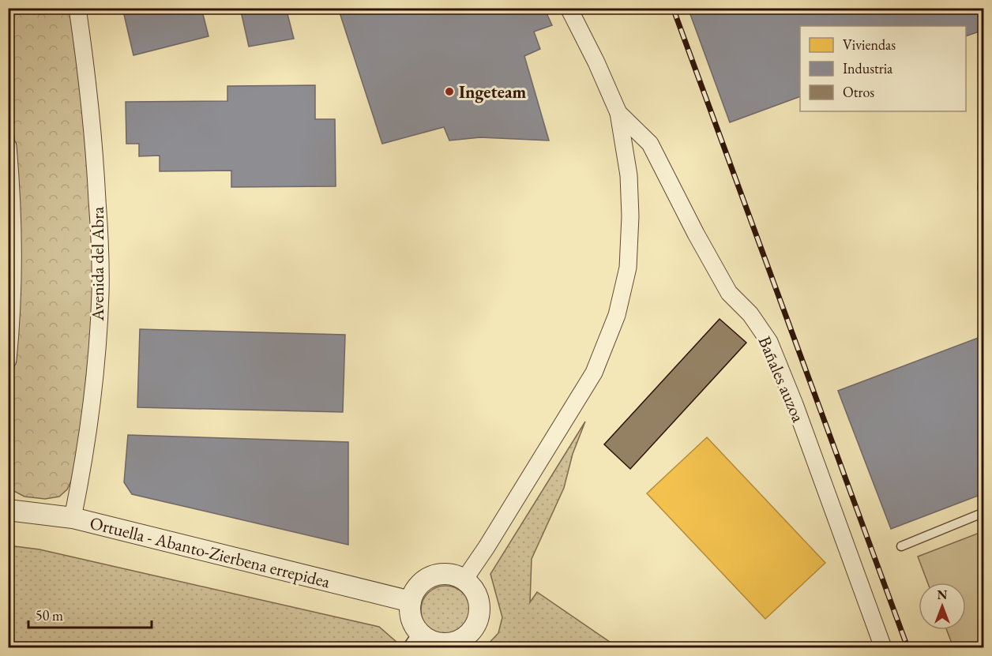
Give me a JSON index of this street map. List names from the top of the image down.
{
  "streets": {
    "street": ["Avenida del Abra", "Bañales auzoa", "Ortuella - Abanto-Zierbena errepidea"]
  },
  "crossings": [
    ["Avenida del Abra", "Ortuella - Abanto-Zierbena errepidea"],
    ["Bañales auzoa", "Ortuella - Abanto-Zierbena errepidea"]
  ],
  "places": ["Ingeteam"],
  "legend": ["Viviendas", "Industria", "Otros"],
  "scale_bar": "50 m",
  "north": "top"
}
